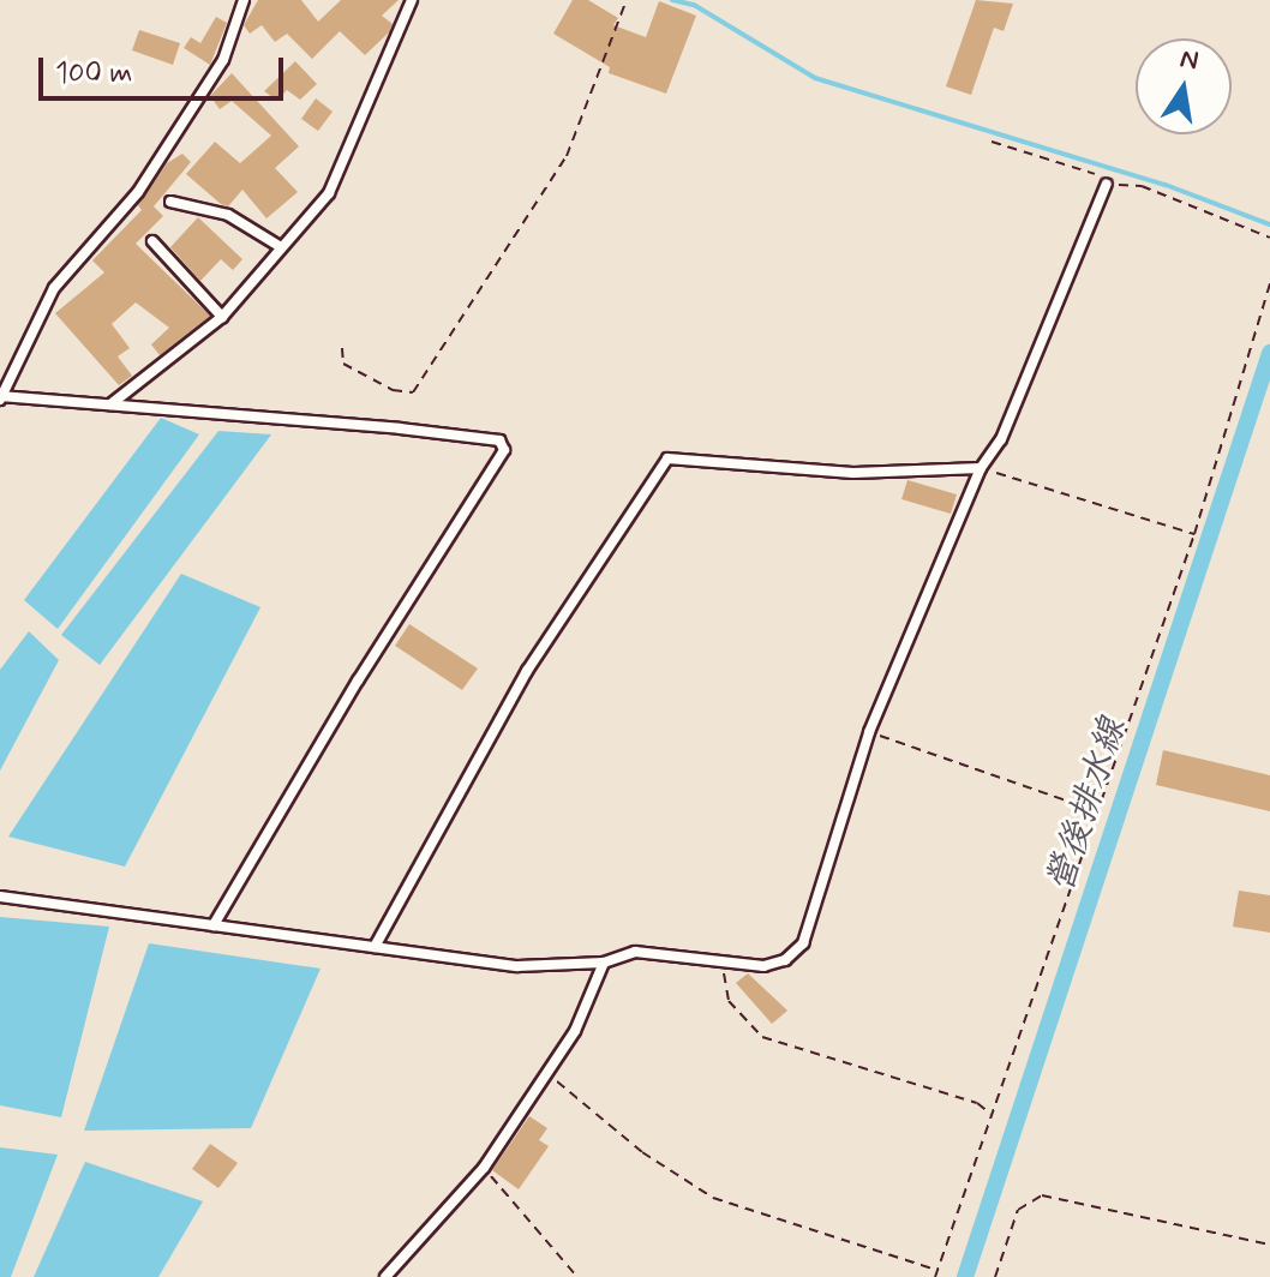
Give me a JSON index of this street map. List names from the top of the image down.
{
  "water": ["營後排水線"],
  "scale_bar": "100 m",
  "north": "top"
}
